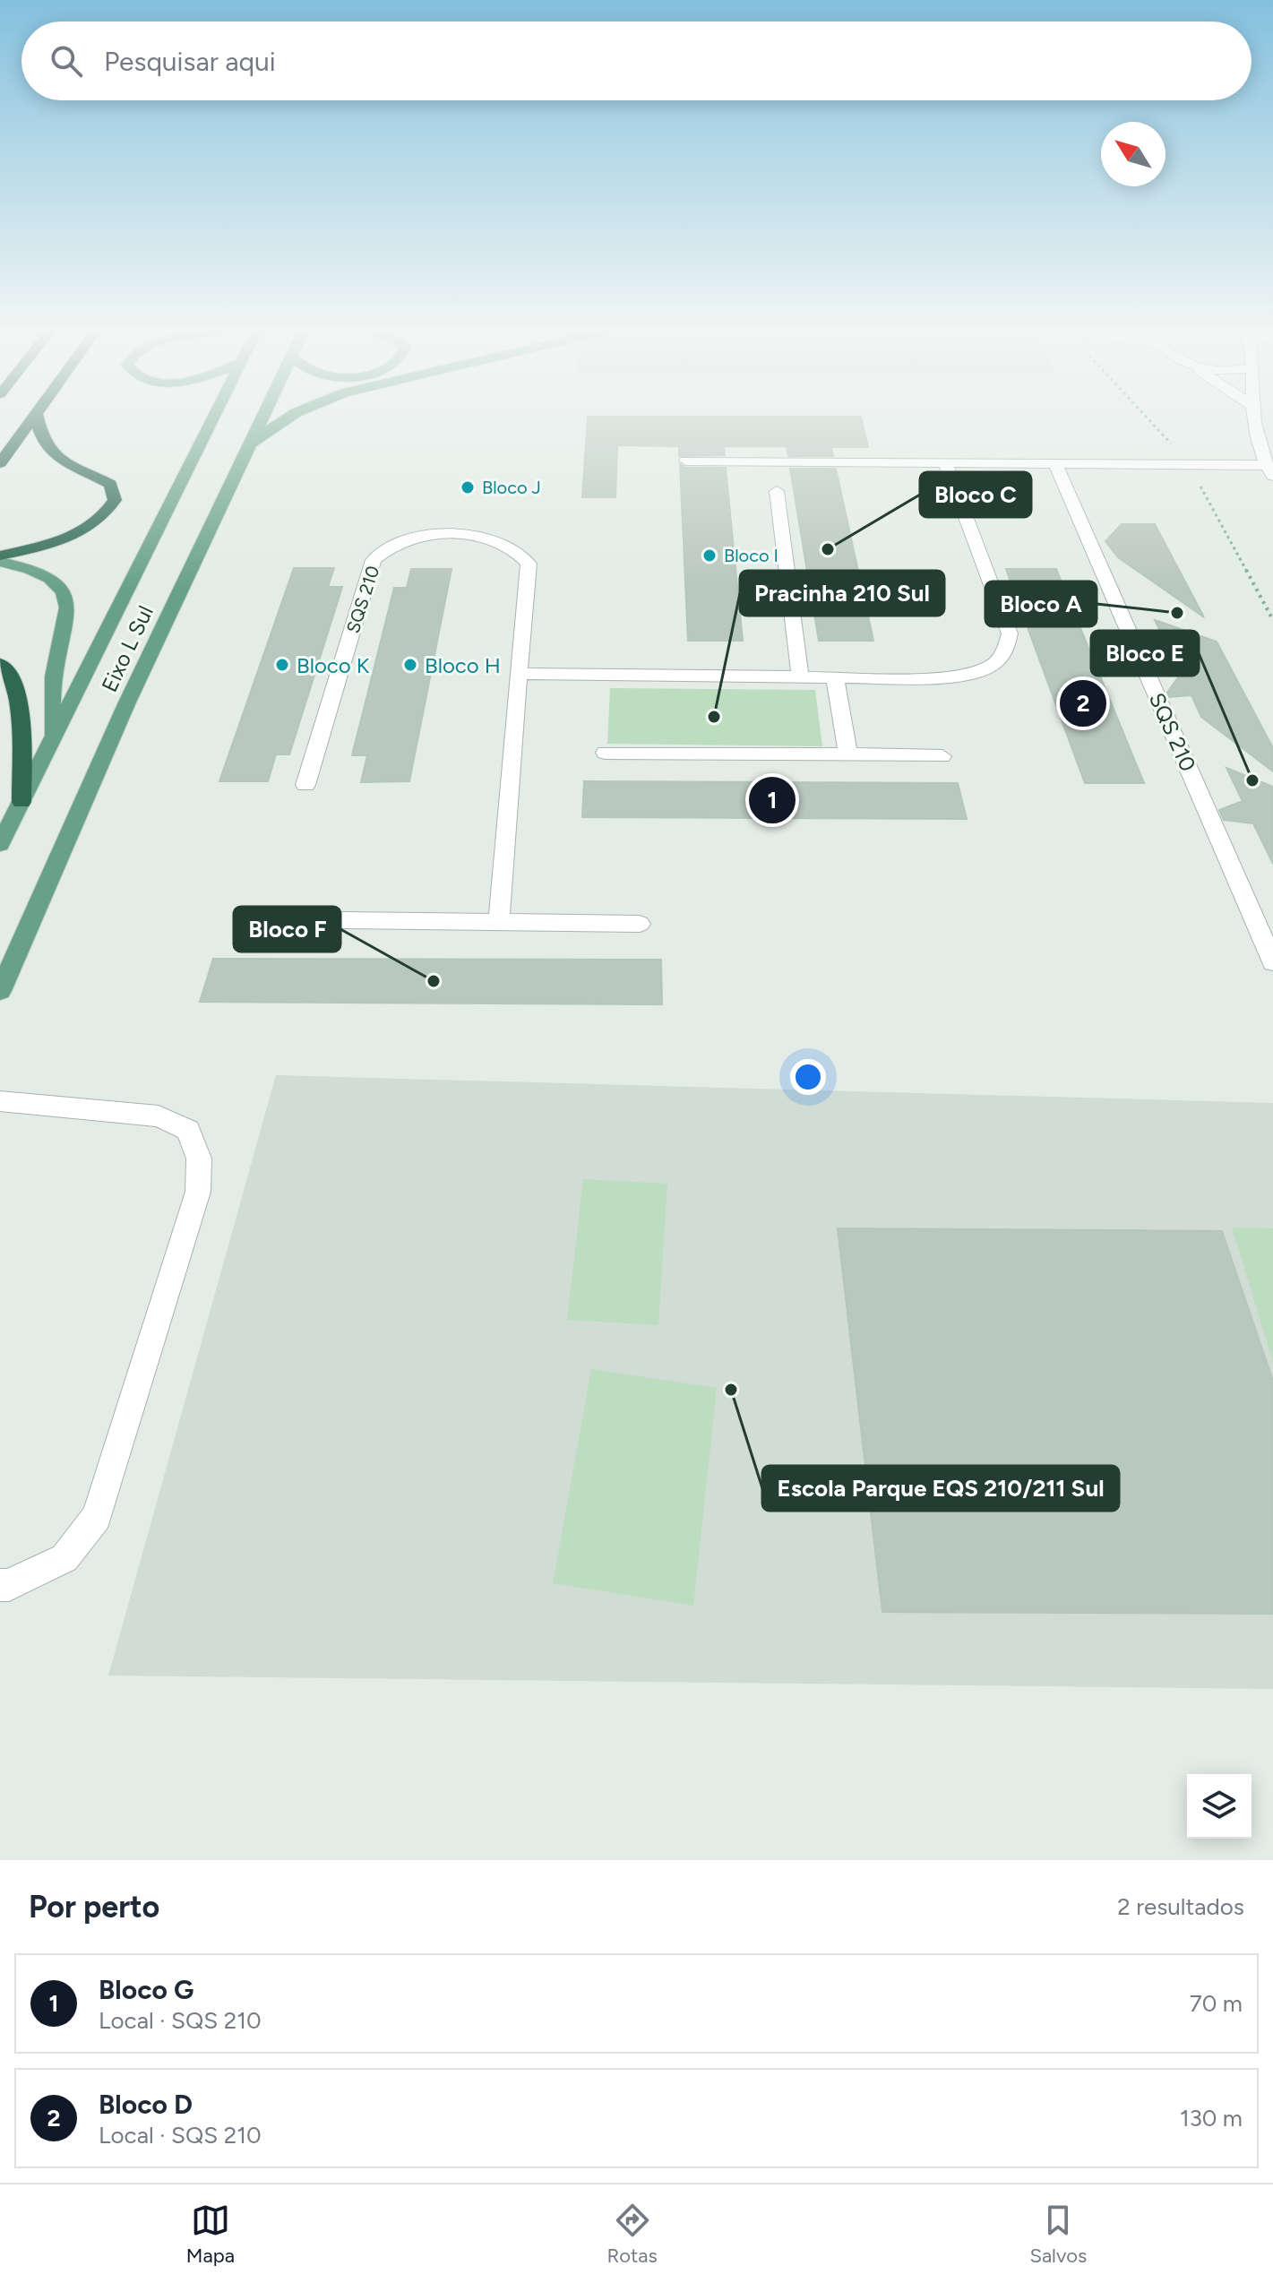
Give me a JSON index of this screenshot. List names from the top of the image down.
{
  "streets": {
    "main road": ["Eixo L Sul"],
    "street": ["SQS 210"]
  },
  "places": [
    "Bloco J",
    "Bloco C",
    "Bloco I",
    "Bloco A",
    "Bloco K",
    "Bloco H",
    "Pracinha 210 Sul",
    "Bloco E",
    "Bloco F",
    "Escola Parque EQS 210/211 Sul"
  ],
  "north": "top left",
  "page": {
    "search": "Pesquisar aqui",
    "pins": ["2", "1"],
    "heading": ["Por perto", "2 resultados"],
    "list": [
      {
        "mark": "1",
        "name": "Bloco G",
        "note": "Local · SQS 210",
        "value": "70 m"
      },
      {
        "mark": "2",
        "name": "Bloco D",
        "note": "Local · SQS 210",
        "value": "130 m"
      }
    ],
    "nav": ["Mapa", "Rotas", "Salvos"]
  }
}
